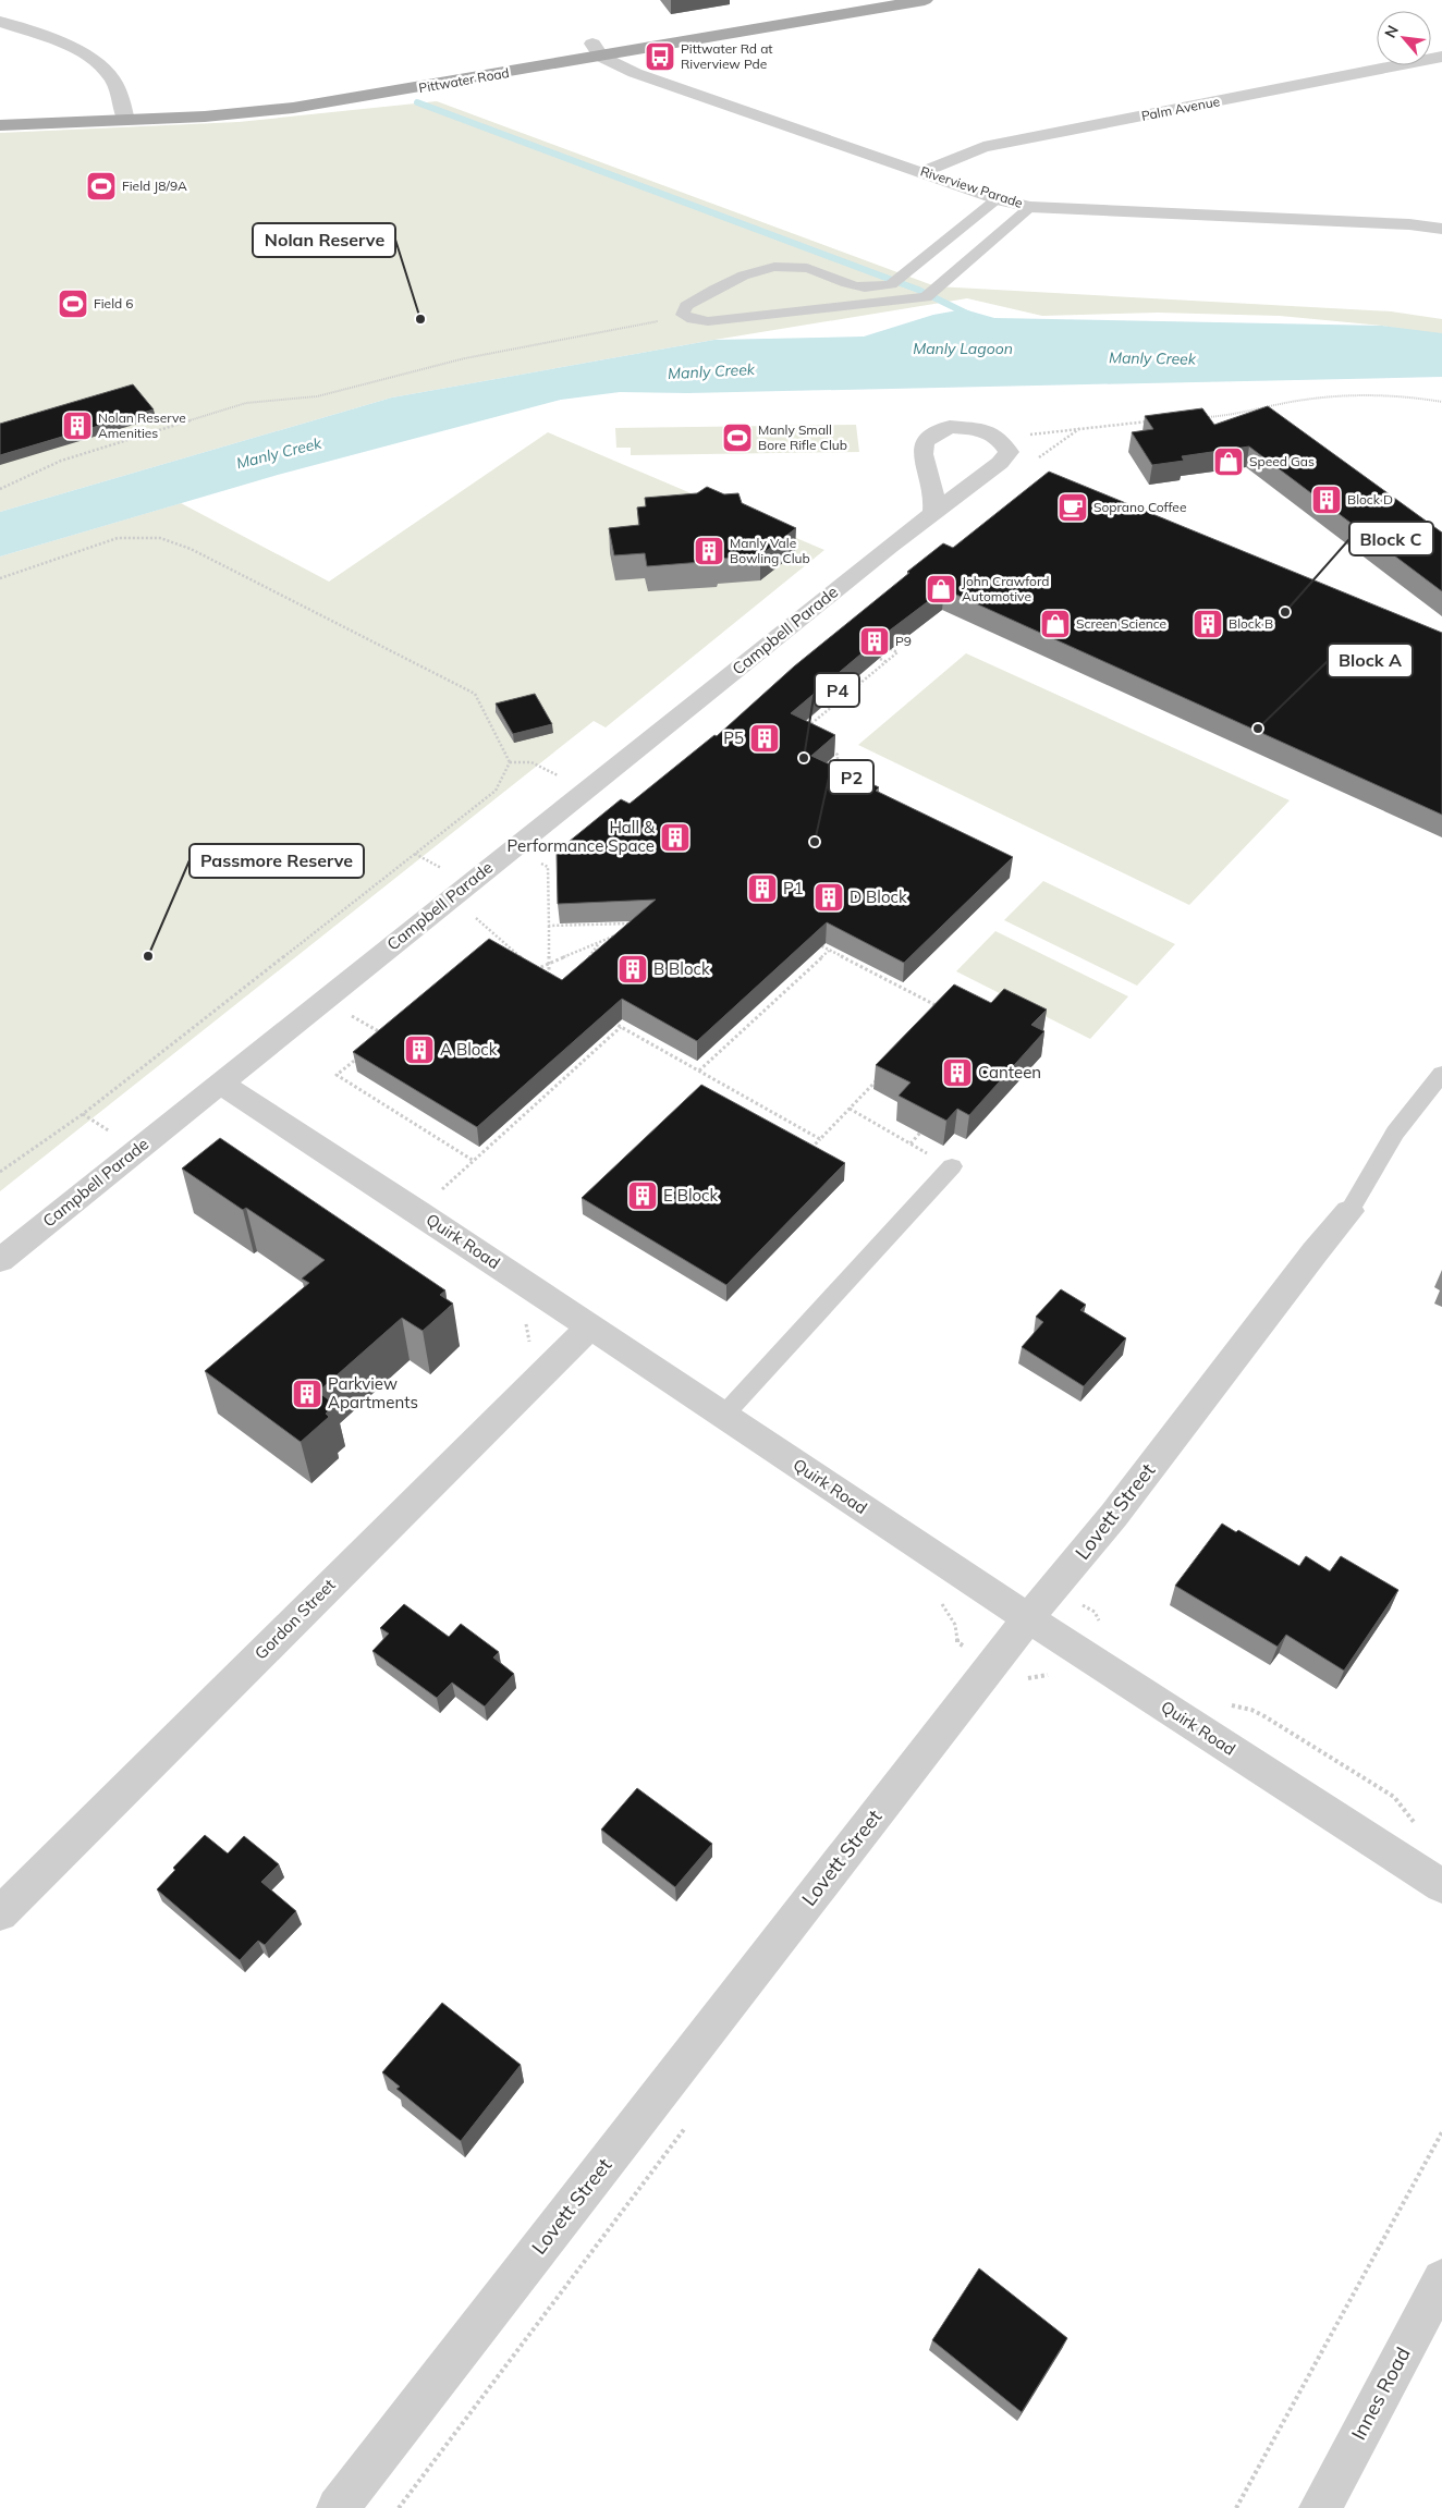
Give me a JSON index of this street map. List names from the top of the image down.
{
  "streets": {
    "main road": ["Pittwater Road"],
    "street": [
      "Palm Avenue",
      "Riverview Parade",
      "Campbell Parade",
      "Quirk Road",
      "Lovett Street",
      "Gordon Street",
      "Innes Road"
    ]
  },
  "crossings": [
    ["Pittwater Road", "Riverview Parade"],
    ["Palm Avenue", "Riverview Parade"],
    ["Campbell Parade", "Quirk Road"],
    ["Quirk Road", "Lovett Street"],
    ["Quirk Road", "Gordon Street"]
  ],
  "water": ["Manly Lagoon", "Manly Creek"],
  "places": {
    "bus stop": ["Pittwater Rd at Riverview Pde"],
    "sports": ["Field J8/9A", "Field 6", "Manly Small Bore Rifle Club"],
    "other": [
      "Nolan Reserve",
      "Block C",
      "Block A",
      "P4",
      "P2",
      "Passmore Reserve"
    ],
    "building": [
      "Nolan Reserve Amenities",
      "Block D",
      "Manly Vale Bowling Club",
      "Block B",
      "P9",
      "P5",
      "Hall & Performance Space",
      "P1",
      "D Block",
      "B Block",
      "A Block",
      "Canteen",
      "E Block",
      "Parkview Apartments"
    ],
    "shop": ["Speed Gas", "John Crawford Automotive", "Screen Science"],
    "cafe": ["Soprano Coffee"]
  },
  "north": "top left"
}
